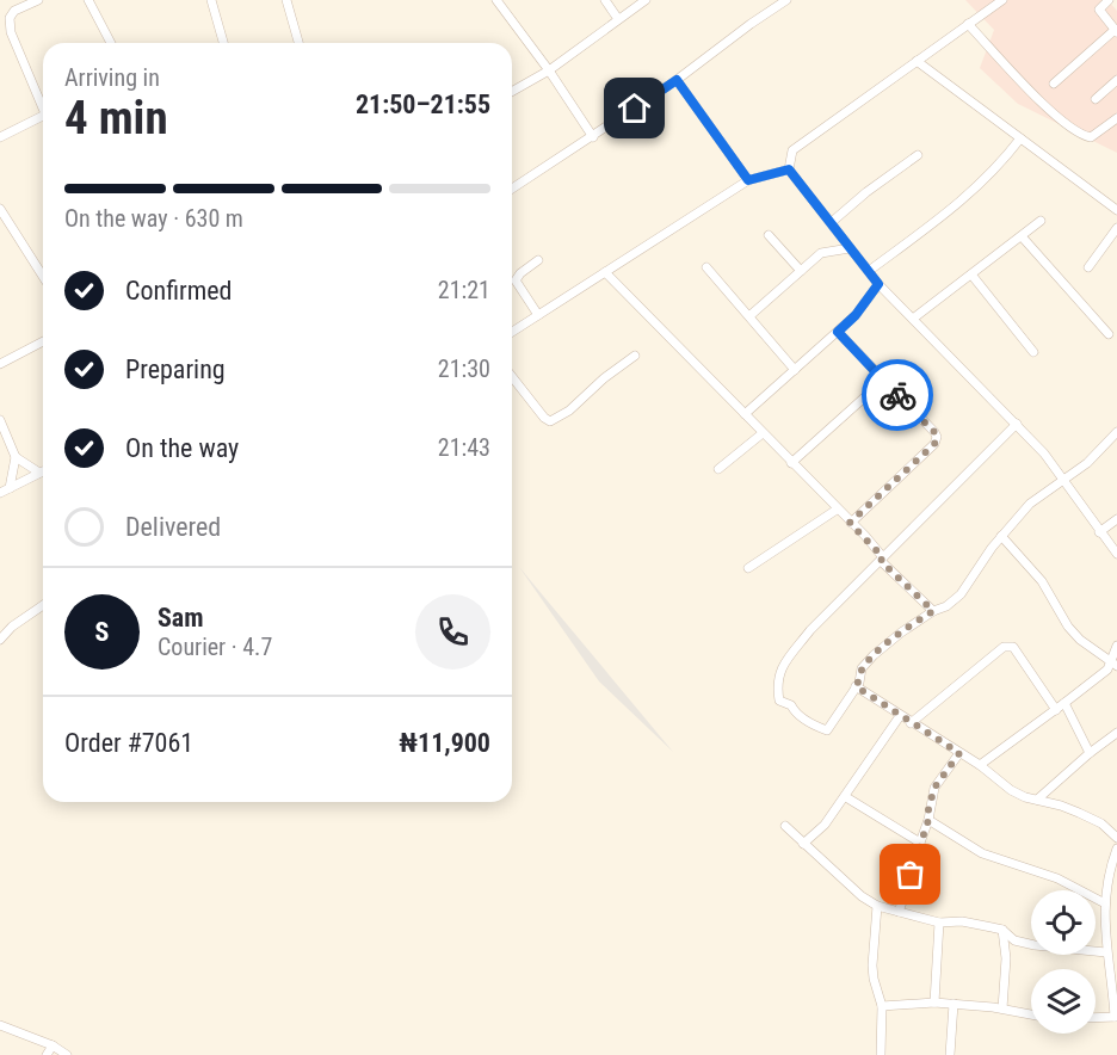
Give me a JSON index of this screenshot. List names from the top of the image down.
{
  "page": {
    "heading": ["4 min", "Arriving in", "21:50–21:55"],
    "panel": [
      "Sam",
      "Courier · 4.7",
      "Order #7061",
      "₦11,900"
    ],
    "bar": "On the way · 630 m",
    "list": [
      ["Confirmed", "21:21"],
      ["Preparing", "21:30"],
      ["On the way", "21:43"],
      "Delivered"
    ],
    "round": "S"
  }
}
